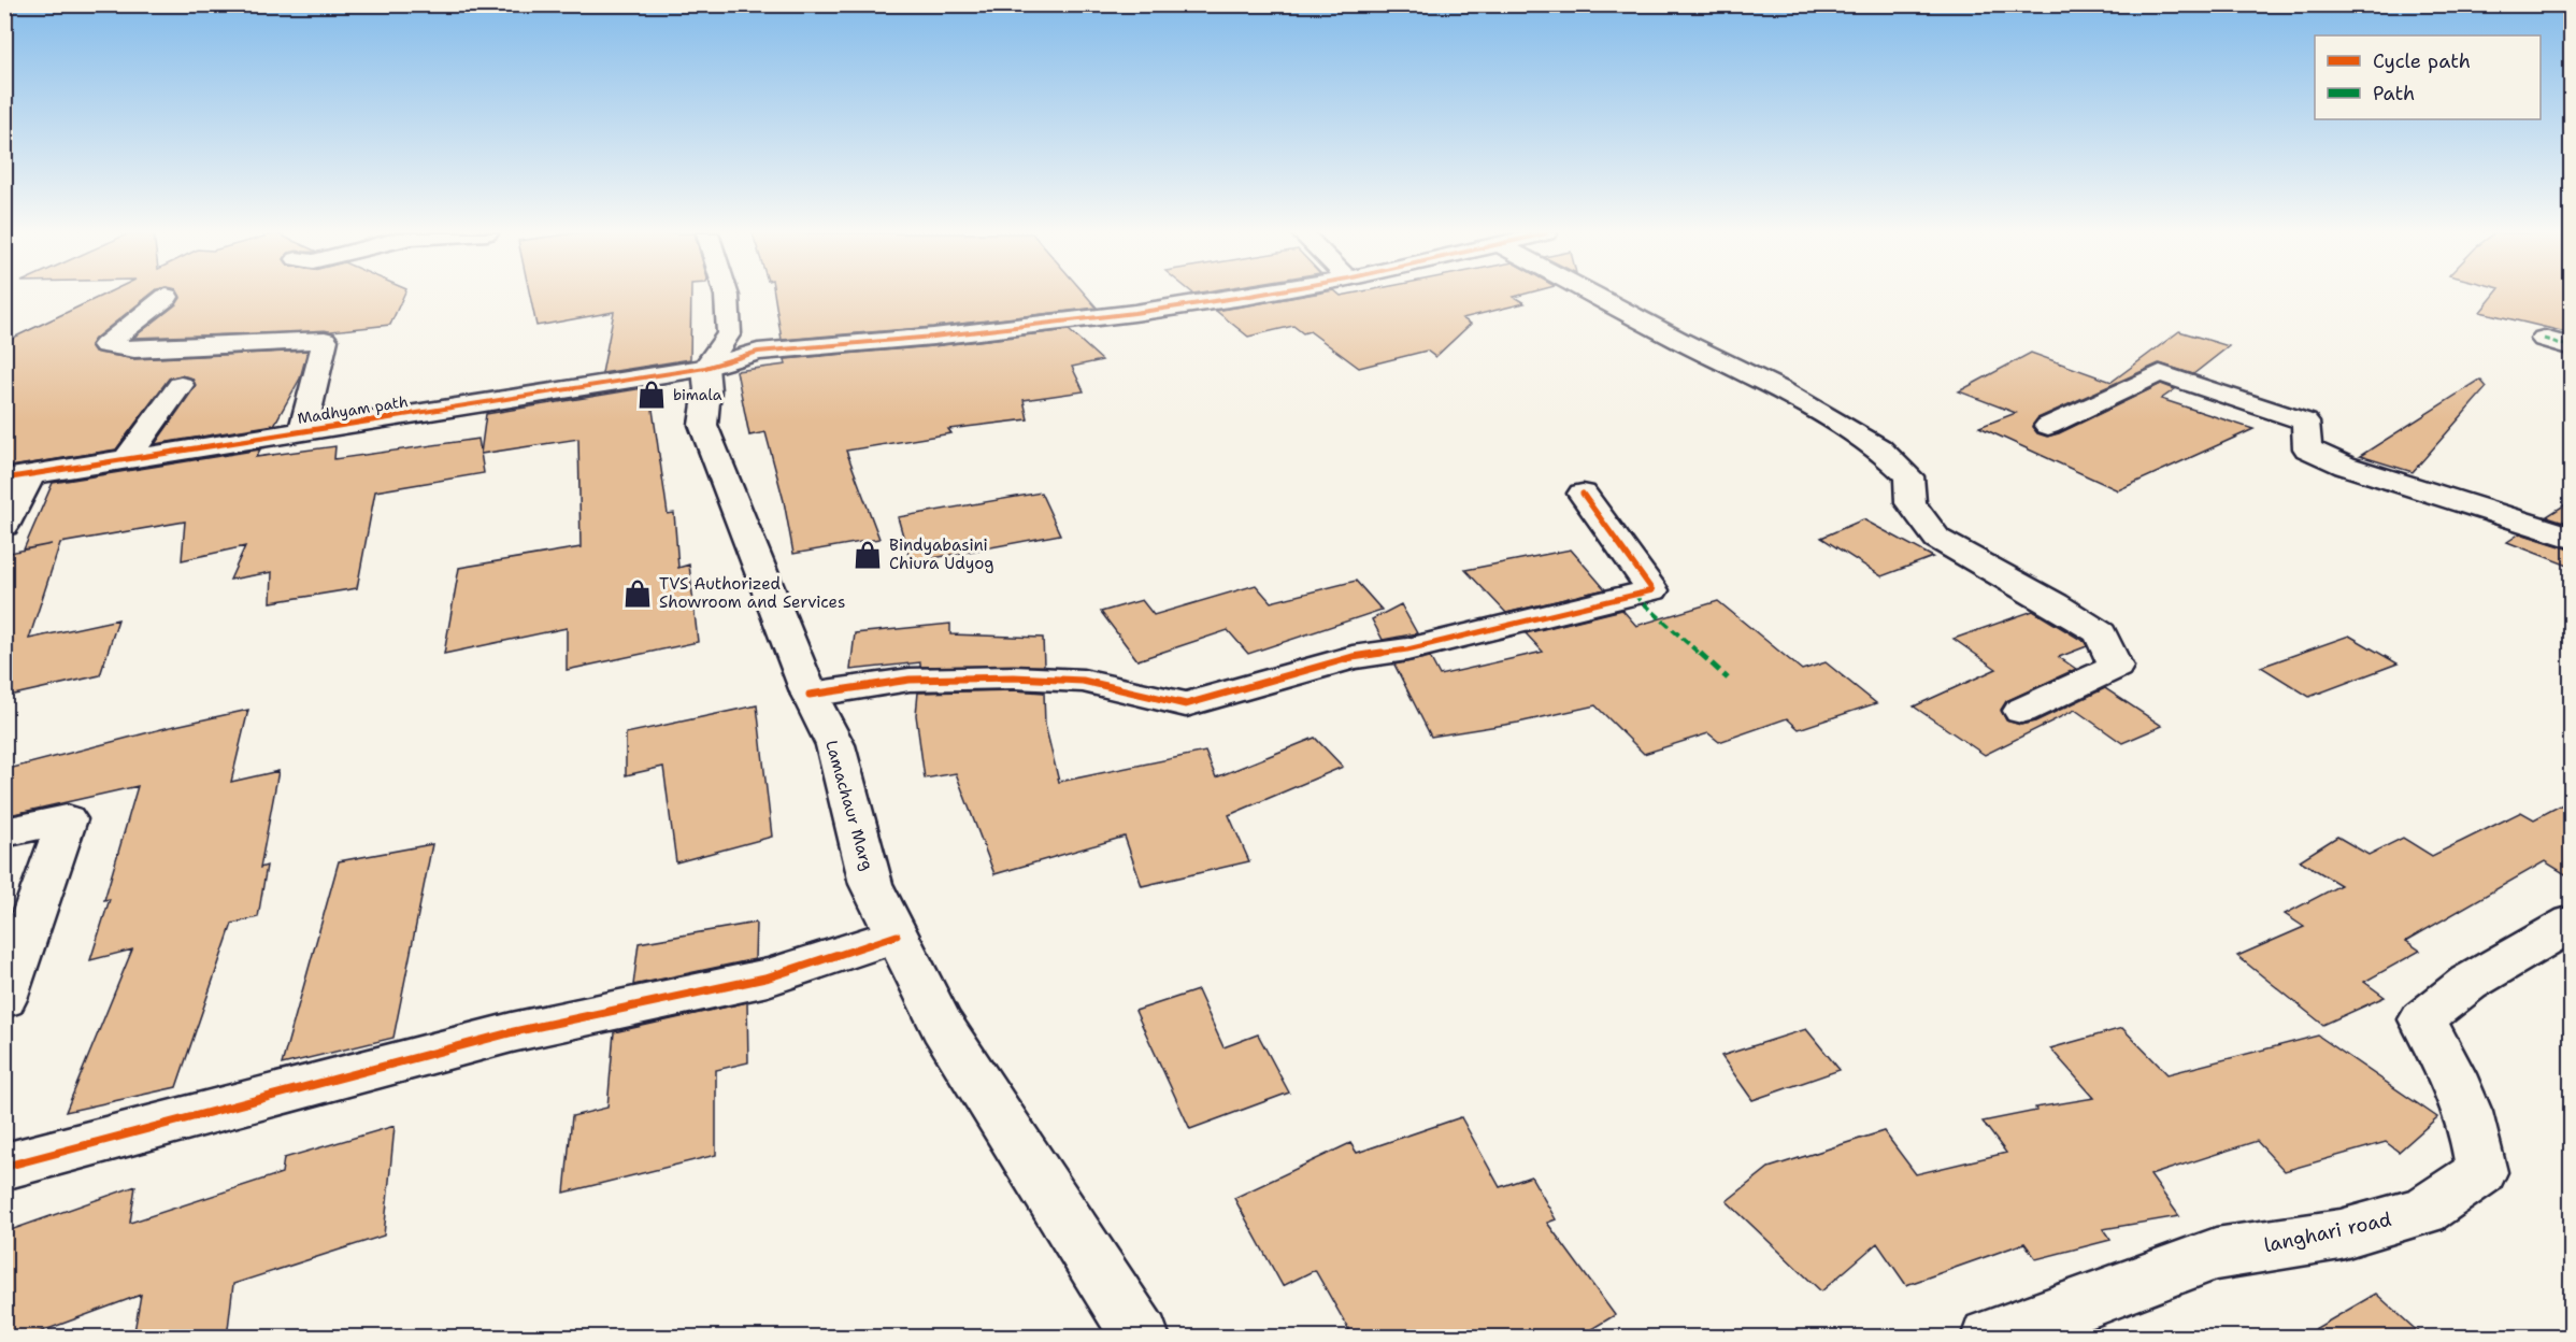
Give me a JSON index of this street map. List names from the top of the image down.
{
  "streets": {
    "street": ["Madhyam path", "Lamachaur Marg", "langhari road"]
  },
  "crossings": [
    ["Madhyam path", "Lamachaur Marg"]
  ],
  "places": {
    "shop": ["bimala", "Bindyabasini Chiura Udyog", "TVS Authorized Showroom and Services"]
  },
  "legend": ["Cycle path", "Path"]
}
